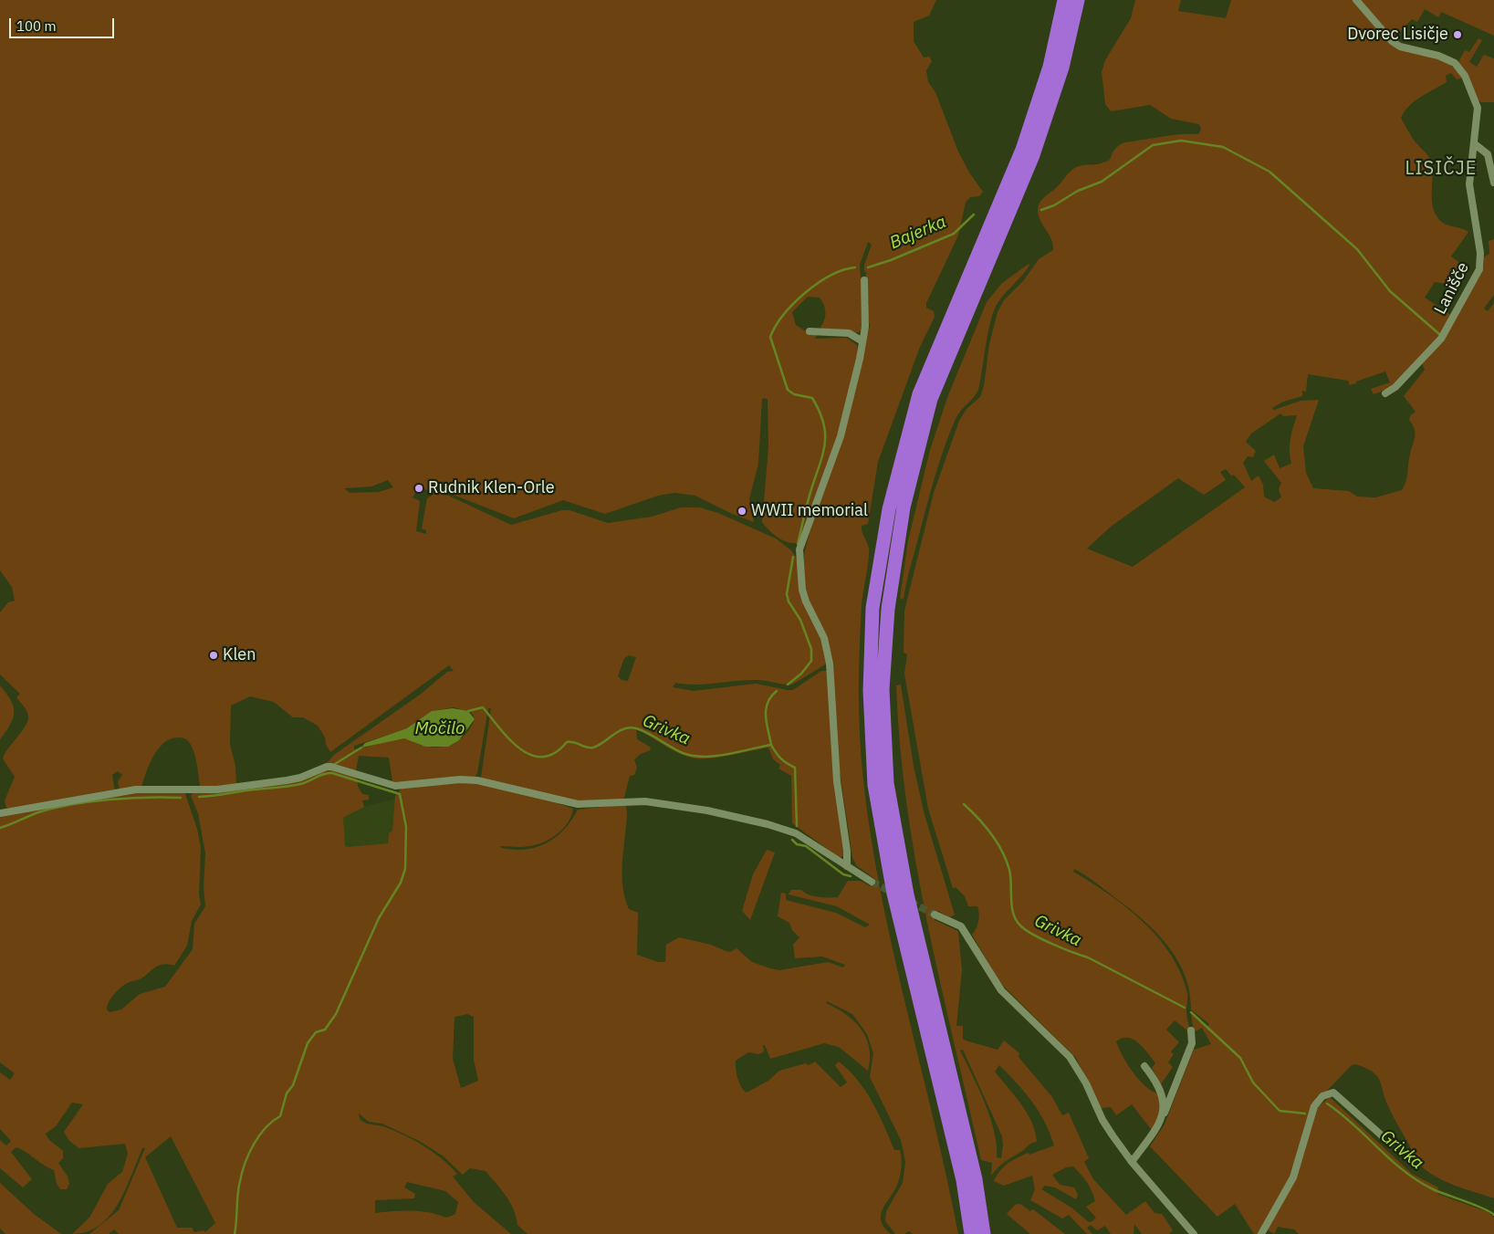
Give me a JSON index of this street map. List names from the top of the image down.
{
  "streets": {
    "street": ["Lanišče"]
  },
  "districts": ["LISIČJE"],
  "water": ["Bajerka", "Močilo", "Grivka"],
  "places": [
    "Dvorec Lisičje",
    "Rudnik Klen-Orle",
    "WWII memorial",
    "Klen"
  ],
  "scale_bar": "100 m"
}
